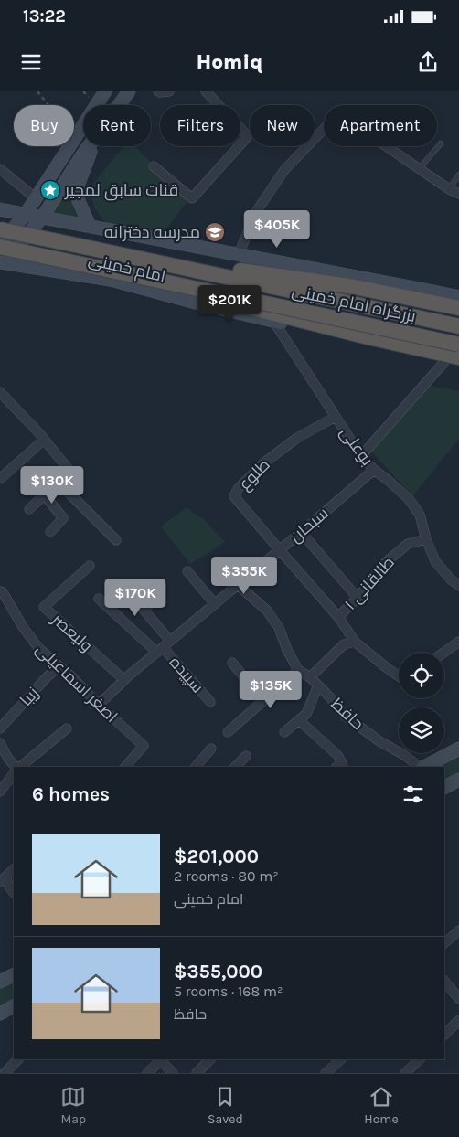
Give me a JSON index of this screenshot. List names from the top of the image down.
{
  "streets": {
    "highway": ["بزرگراه امام خمینی"],
    "main road": ["امام خمینی"],
    "street": [
      "بوعلی",
      "طلوع",
      "سبحان",
      "طالقانی ۱",
      "ولیعصر",
      "سپیده",
      "اصغر اسماعیلی",
      "زیبا",
      "حافظ"
    ]
  },
  "crossings": [
    ["امام خمینی", "بوعلی"],
    ["بوعلی", "طلوع"],
    ["بوعلی", "سبحان"],
    ["بوعلی", "طالقانی ۱"],
    ["طلوع", "سبحان"],
    ["سبحان", "ولیعصر"],
    ["سبحان", "سپیده"],
    ["سبحان", "اصغر اسماعیلی"],
    ["اصغر اسماعیلی", "زیبا"]
  ],
  "places": {
    "place": ["قنات سابق لمجیر"],
    "school or university": ["مدرسه دخترانه"]
  },
  "page": {
    "status": "13:22",
    "header": "Homiq",
    "chip": [
      "Buy",
      "Rent",
      "Filters",
      "New",
      "Apartment"
    ],
    "price": [
      "$405K",
      "$201K",
      "$130K",
      "$355K",
      "$170K",
      "$135K"
    ],
    "heading": "6 homes",
    "list": [
      {
        "name": "$201,000",
        "note": "2 rooms · 80 m² · امام خمینی"
      },
      {
        "name": "$355,000",
        "note": "5 rooms · 168 m² · حافظ"
      }
    ],
    "tabs": ["Map", "Saved", "Home"]
  }
}
